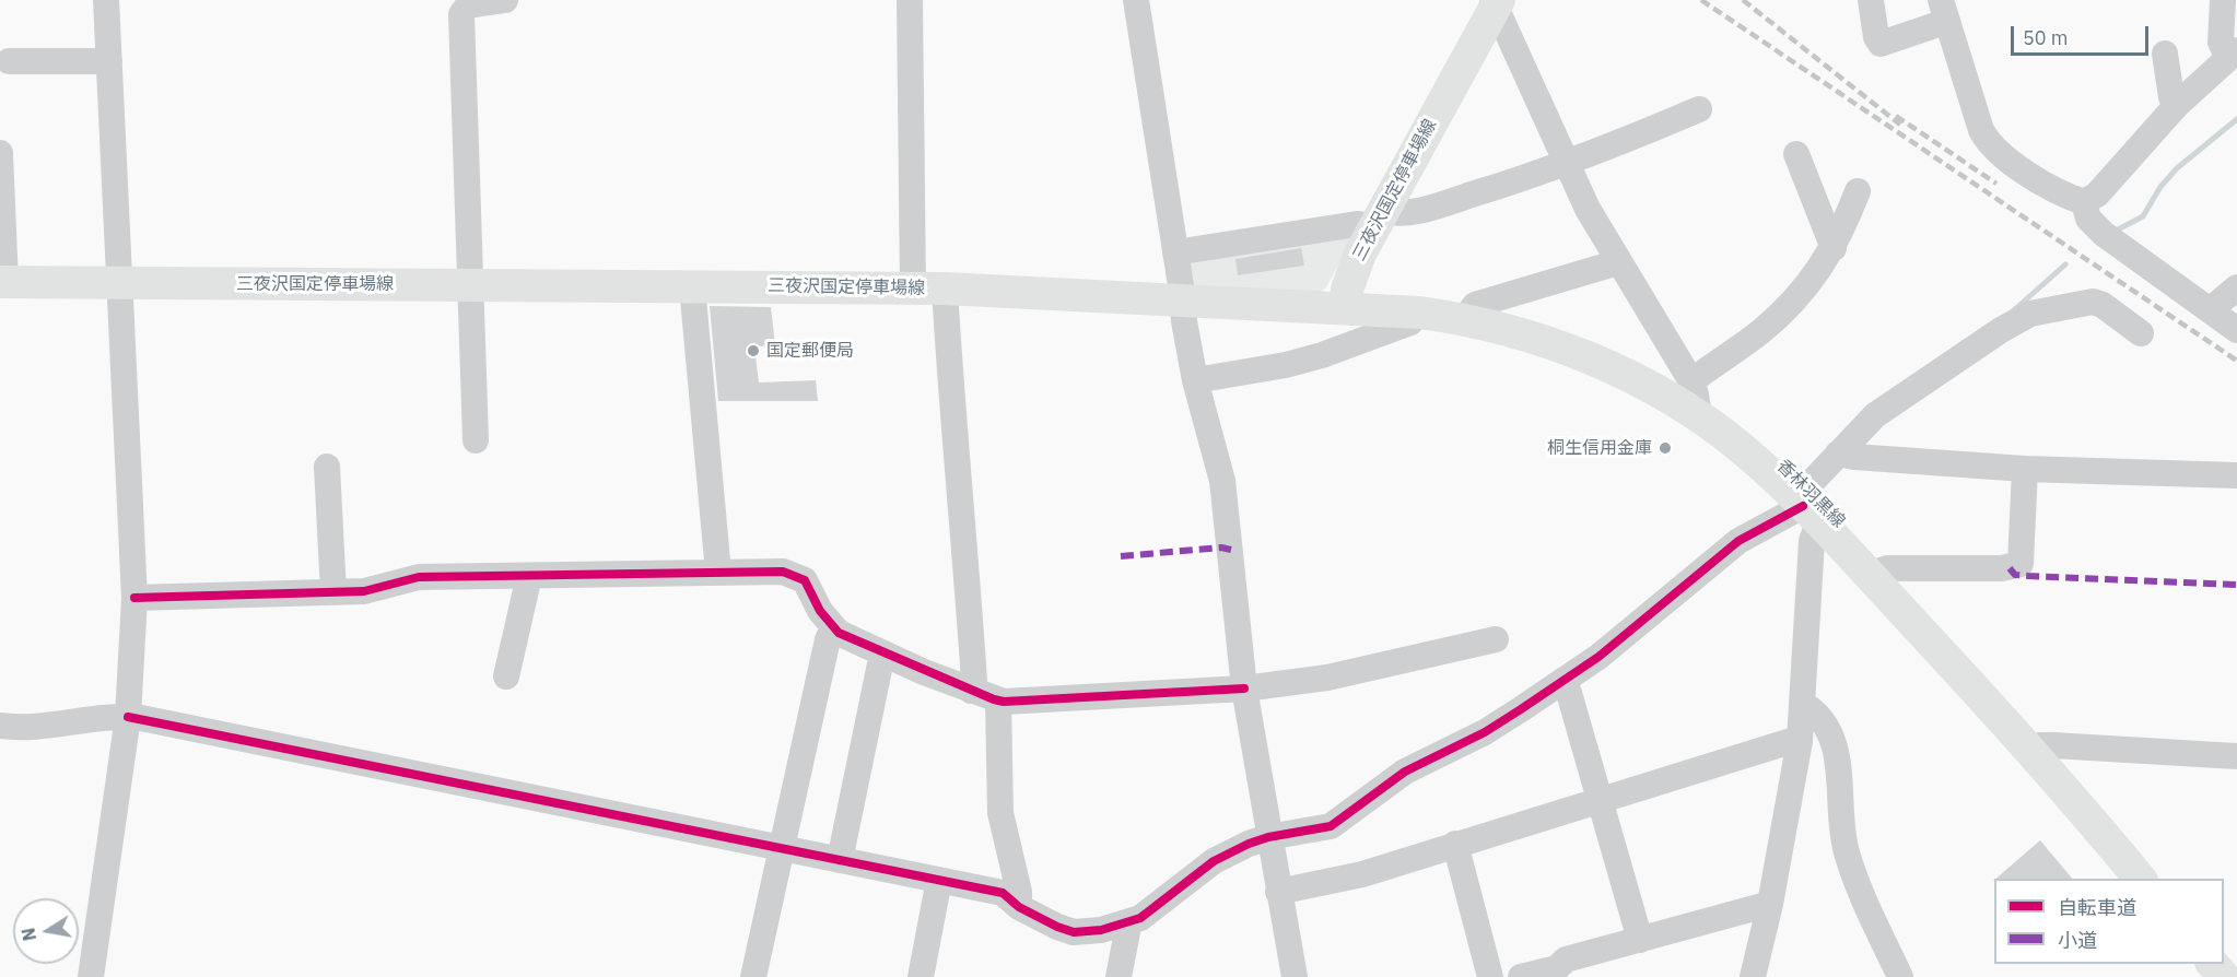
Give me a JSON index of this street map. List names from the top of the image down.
{
  "streets": {
    "main road": ["三夜沢国定停車場線", "香林羽黒線"]
  },
  "crossings": [
    ["三夜沢国定停車場線", "香林羽黒線"]
  ],
  "places": ["国定郵便局", "桐生信用金庫"],
  "legend": ["自転車道", "小道"],
  "scale_bar": "50 m",
  "north": "left"
}
